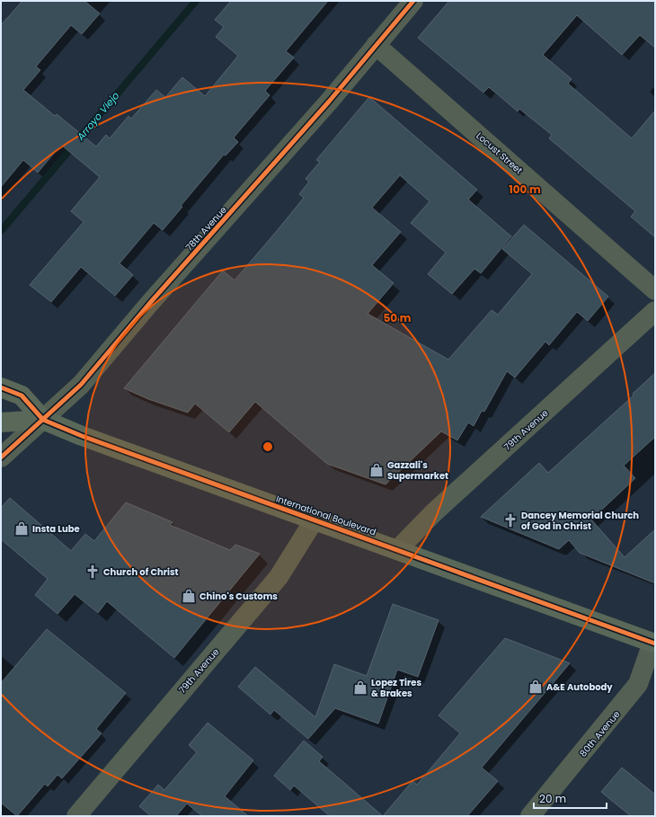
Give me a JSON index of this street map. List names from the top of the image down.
{
  "streets": {
    "main road": ["International Boulevard"],
    "street": [
      "Locust Street",
      "78th Avenue",
      "79th Avenue",
      "80th Avenue"
    ]
  },
  "crossings": [
    ["Locust Street", "78th Avenue"],
    ["78th Avenue", "International Boulevard"],
    ["79th Avenue", "International Boulevard"],
    ["International Boulevard", "80th Avenue"]
  ],
  "water": ["Arroyo Viejo"],
  "places": {
    "shop": [
      "Gazzali's Supermarket",
      "Insta Lube",
      "Chino's Customs",
      "A&E Autobody",
      "Lopez Tires & Brakes"
    ],
    "church": ["Dancey Memorial Church of God in Christ", "Church of Christ"]
  },
  "scale_bar": "20 m",
  "rings": ["100 m", "50 m"]
}
